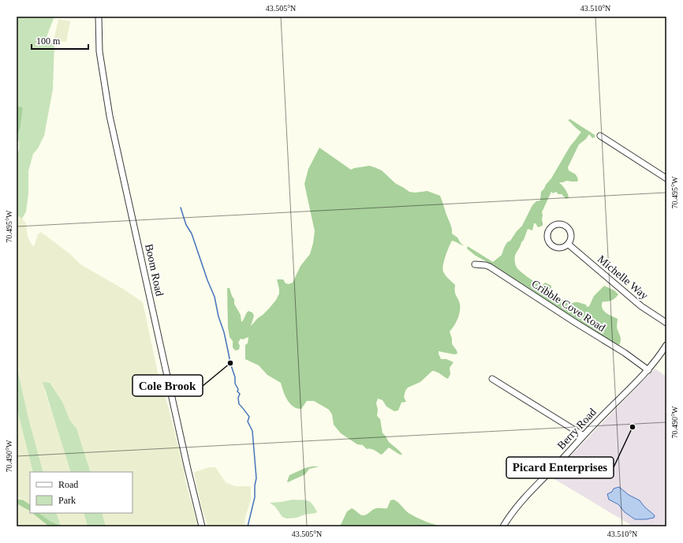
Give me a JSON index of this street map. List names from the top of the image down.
{
  "streets": {
    "street": [
      "Boom Road",
      "Michelle Way",
      "Cribble Cove Road",
      "Berry Road"
    ]
  },
  "crossings": [
    ["Cribble Cove Road", "Berry Road"]
  ],
  "places": ["Cole Brook", "Picard Enterprises"],
  "legend": ["Road", "Park"],
  "scale_bar": "100 m",
  "coordinates": [
    "43.505°N",
    "43.510°N",
    "70.495°W",
    "70.490°W"
  ]
}
